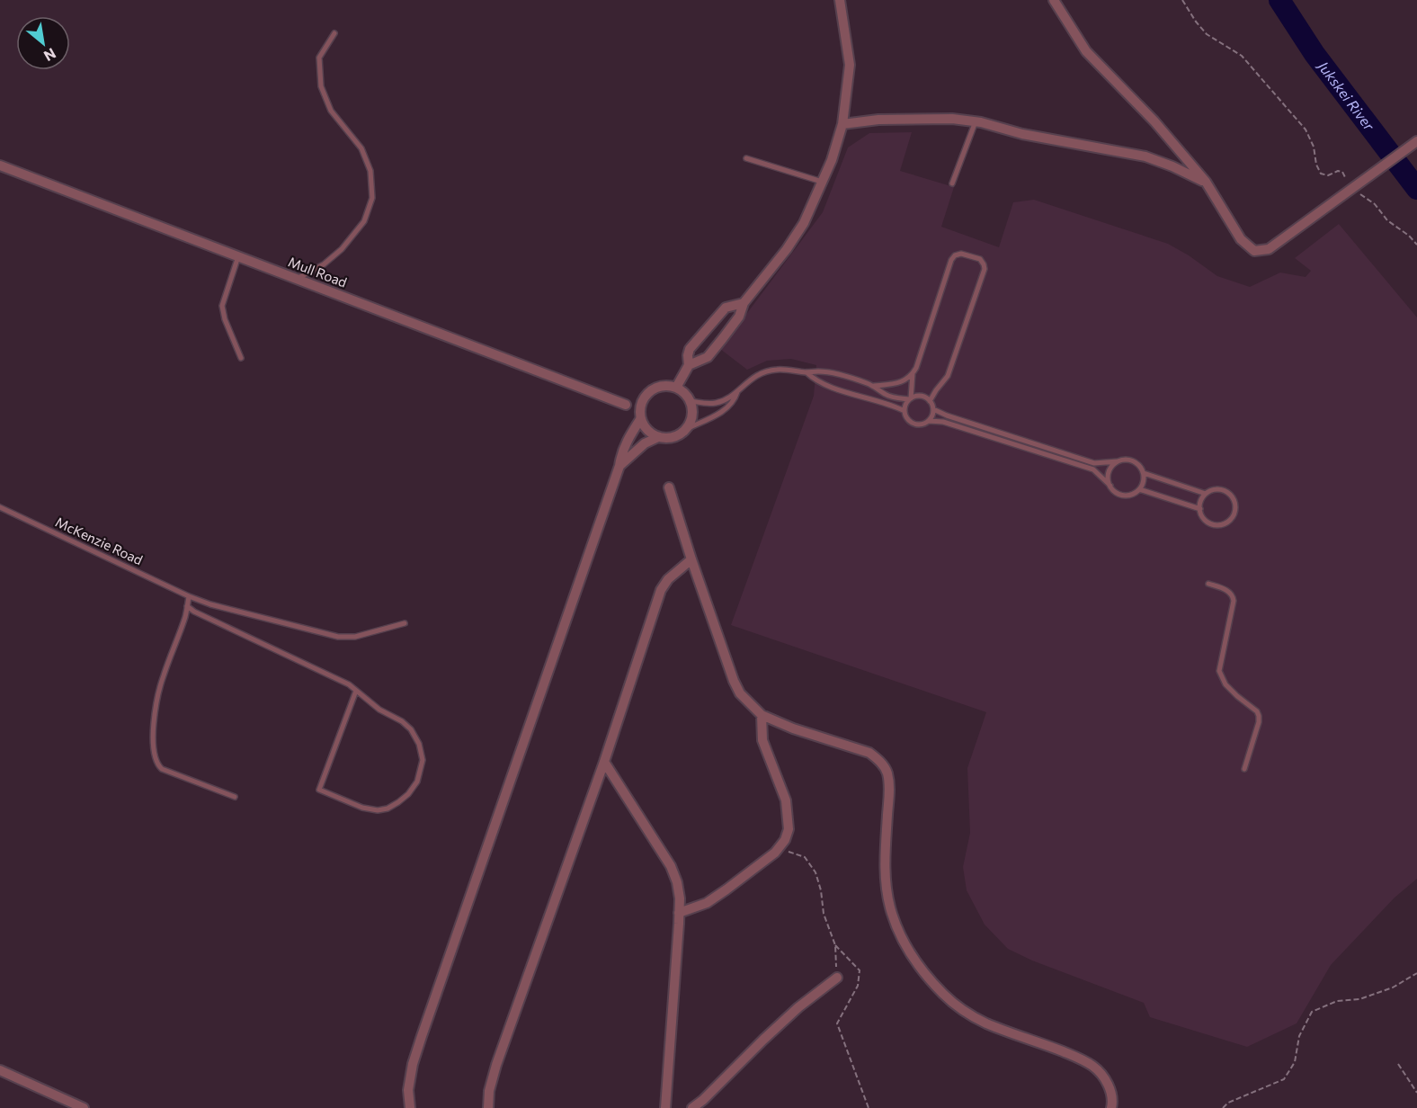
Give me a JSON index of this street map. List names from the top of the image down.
{
  "streets": {
    "street": ["Mull Road"],
    "lane": ["McKenzie Road"]
  },
  "water": ["Jukskei River"],
  "north": "bottom right"
}
